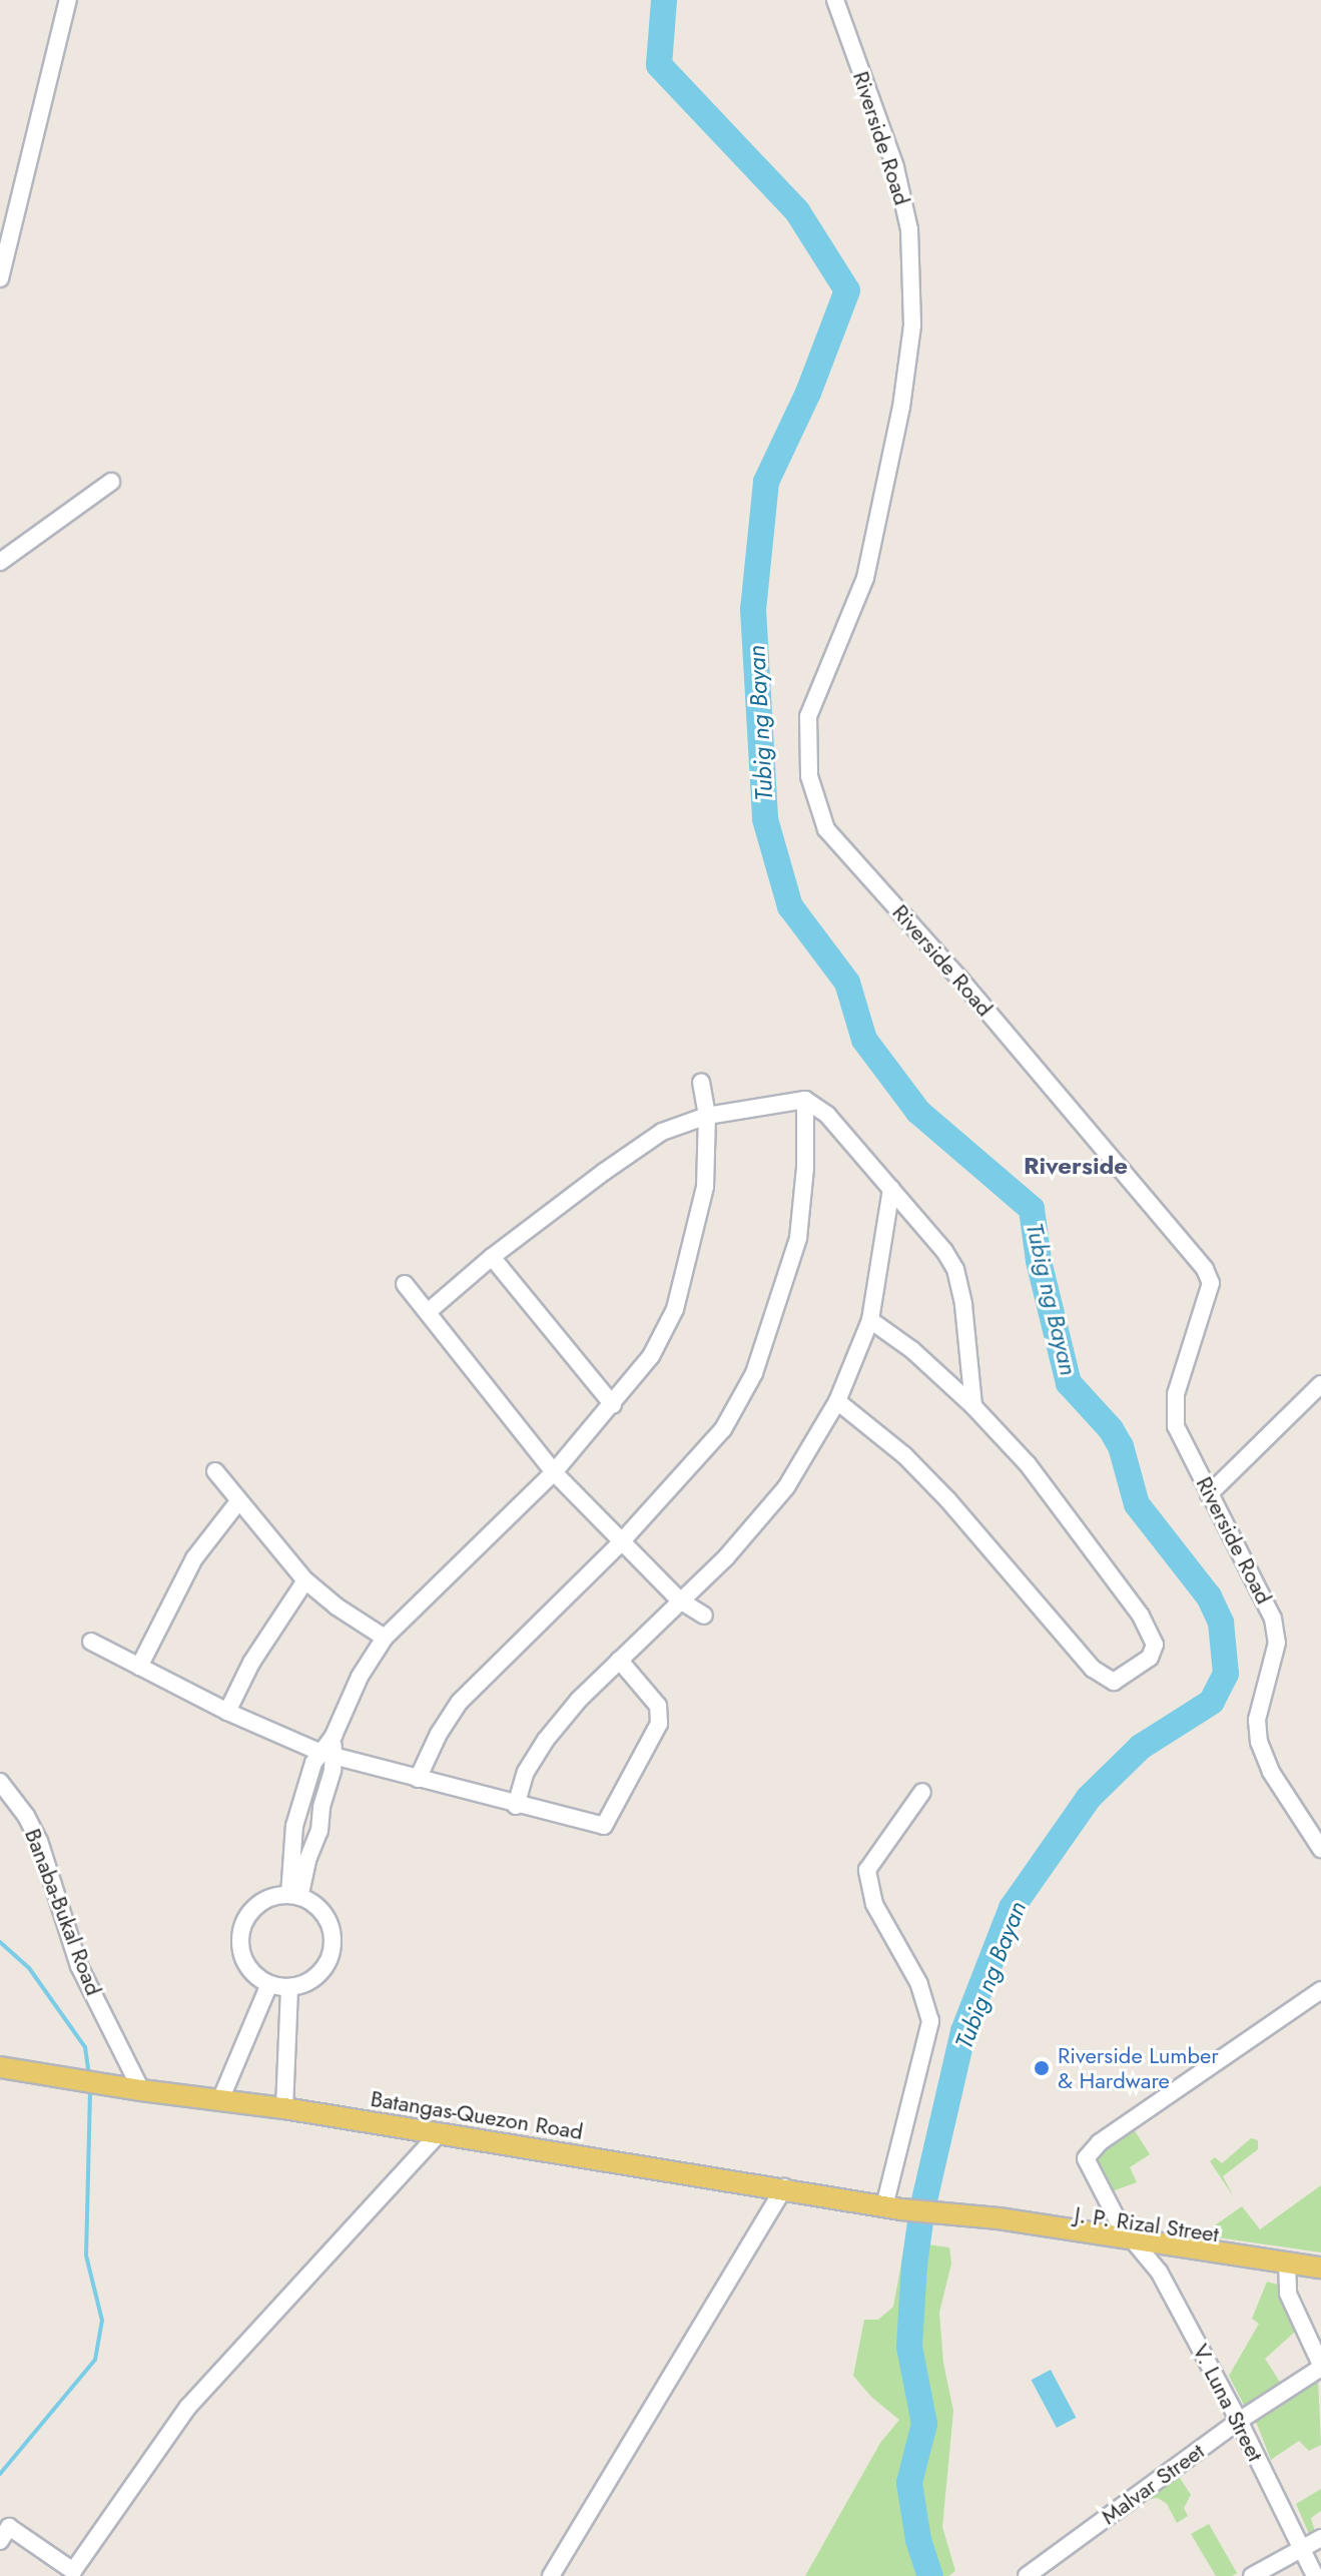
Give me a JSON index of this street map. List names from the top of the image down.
{
  "streets": {
    "main road": ["Batangas-Quezon Road", "J. P. Rizal Street"],
    "street": [
      "Riverside Road",
      "Banaba-Bukal Road",
      "V. Luna Street",
      "Malvar Street"
    ]
  },
  "crossings": [
    ["Banaba-Bukal Road", "Batangas-Quezon Road"],
    ["Batangas-Quezon Road", "J. P. Rizal Street"],
    ["J. P. Rizal Street", "V. Luna Street"],
    ["V. Luna Street", "Malvar Street"]
  ],
  "districts": ["Riverside"],
  "water": ["Tubig ng Bayan"],
  "places": ["Riverside Lumber & Hardware"]
}
